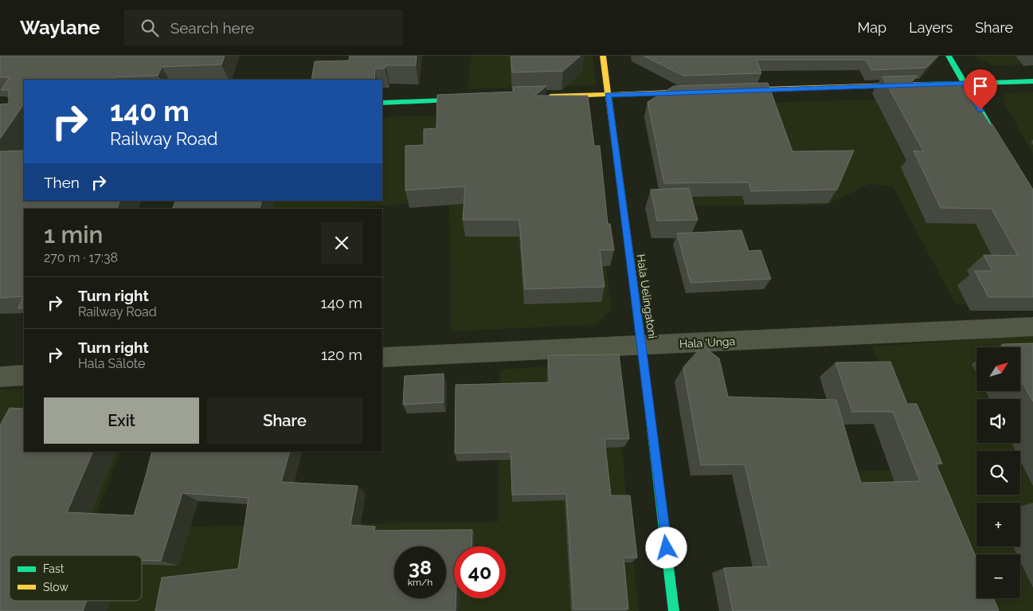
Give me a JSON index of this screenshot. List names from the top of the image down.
{
  "streets": {
    "street": ["Hala Uelingatoni", "Hala 'Unga"]
  },
  "crossings": [
    ["Hala Uelingatoni", "Hala 'Unga"]
  ],
  "legend": ["Fast", "Slow"],
  "north": "top right",
  "page": {
    "header": "Waylane",
    "search": "Search here",
    "nav": ["Map", "Layers", "Share"],
    "turn": ["140 m", "Railway Road"],
    "then": "Then",
    "heading": ["1 min", "270 m · 17:38"],
    "list": [
      {
        "name": "Turn right",
        "note": "Railway Road",
        "value": "140 m"
      },
      {
        "name": "Turn right",
        "note": "Hala Sālote",
        "value": "120 m"
      }
    ],
    "map_buttons": ["+", "−"],
    "buttons": ["Exit", "Share"],
    "speed": "38 km/h",
    "limit": "40"
  }
}
